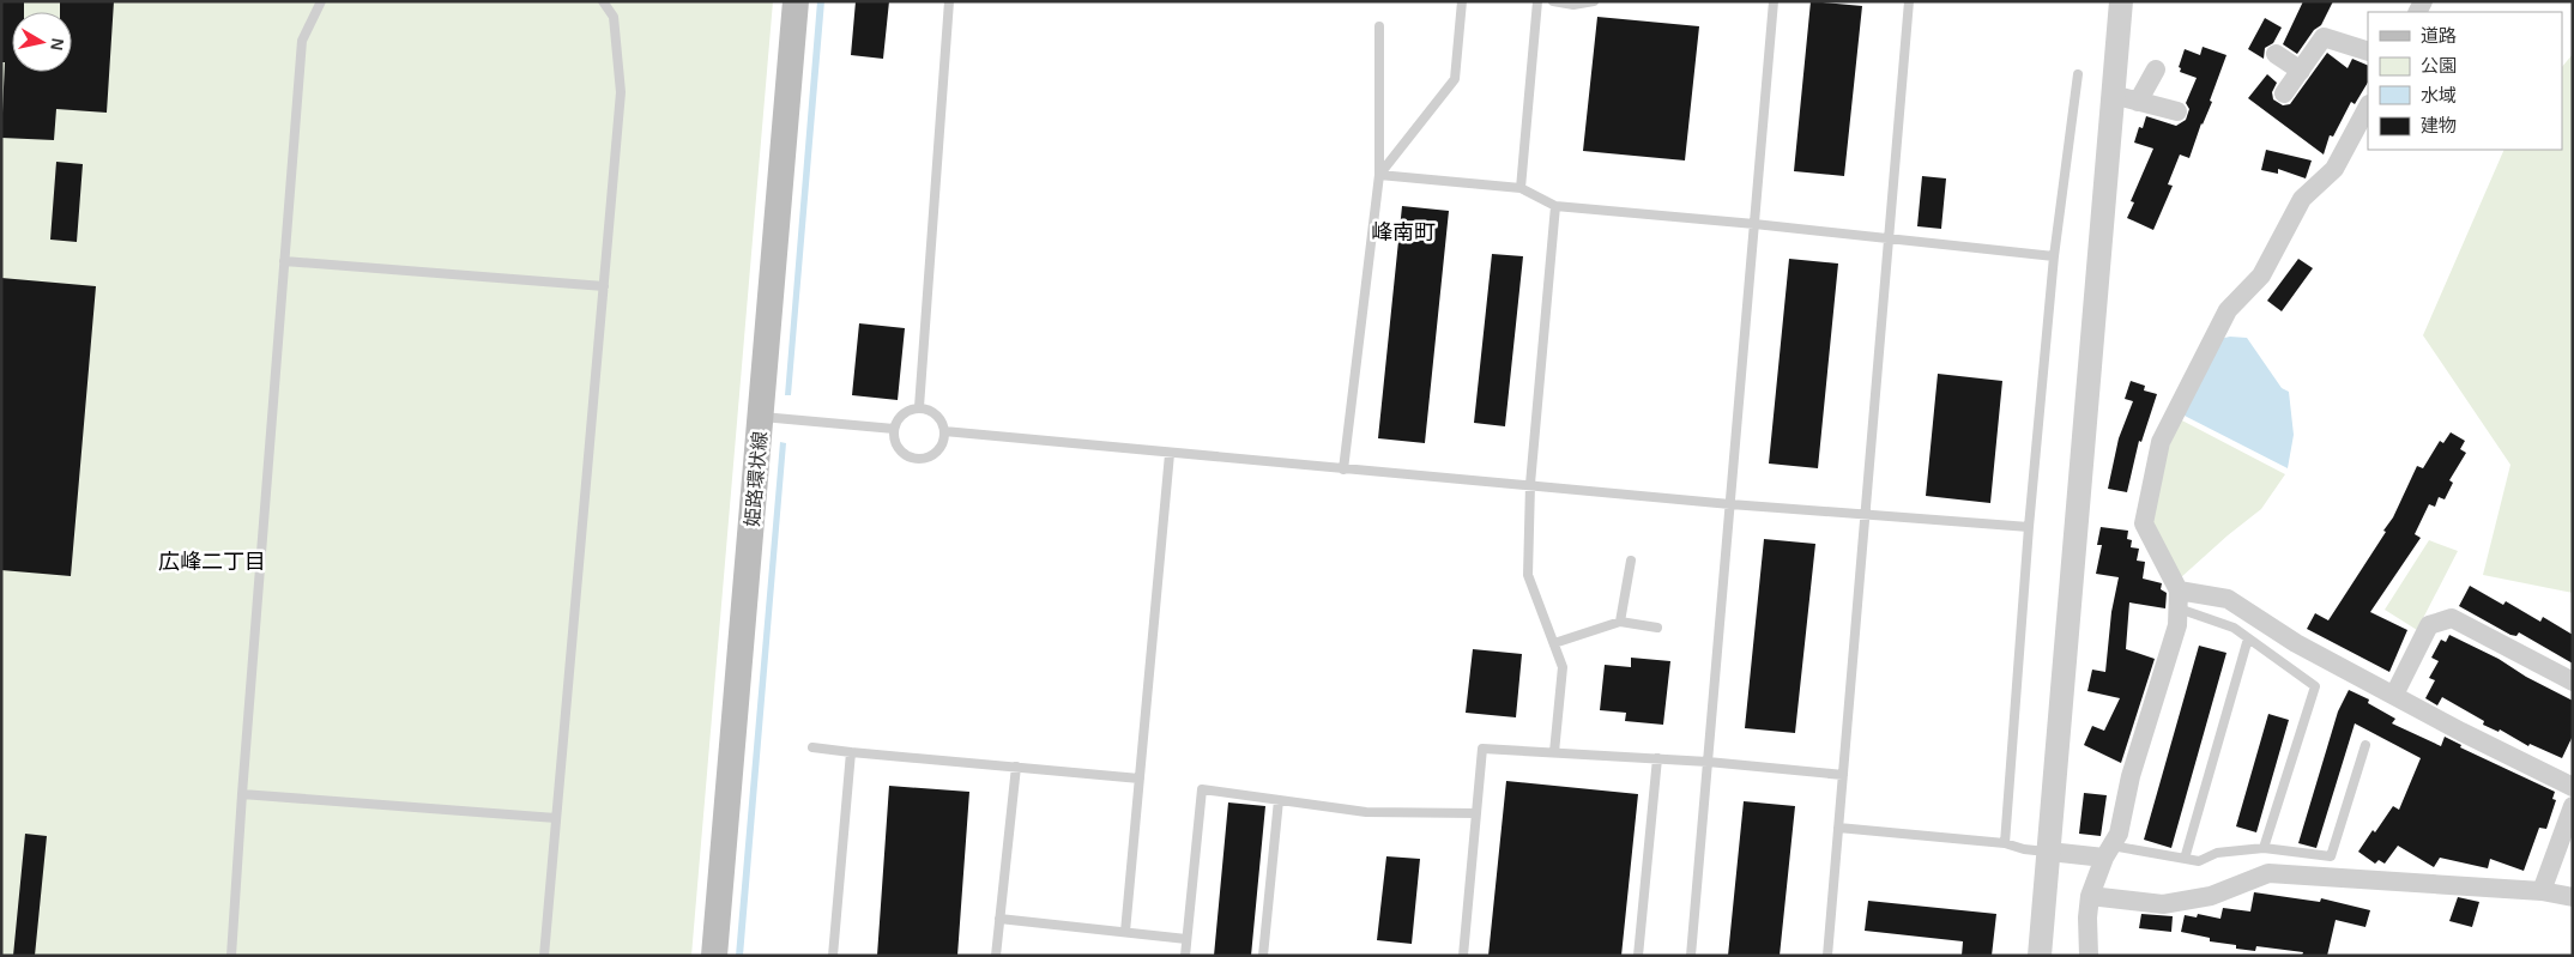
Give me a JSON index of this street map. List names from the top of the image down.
{
  "streets": {
    "main road": ["姫路環状線"]
  },
  "districts": ["峰南町", "広峰二丁目"],
  "legend": [
    "道路",
    "公園",
    "水域",
    "建物"
  ],
  "north": "right"
}
